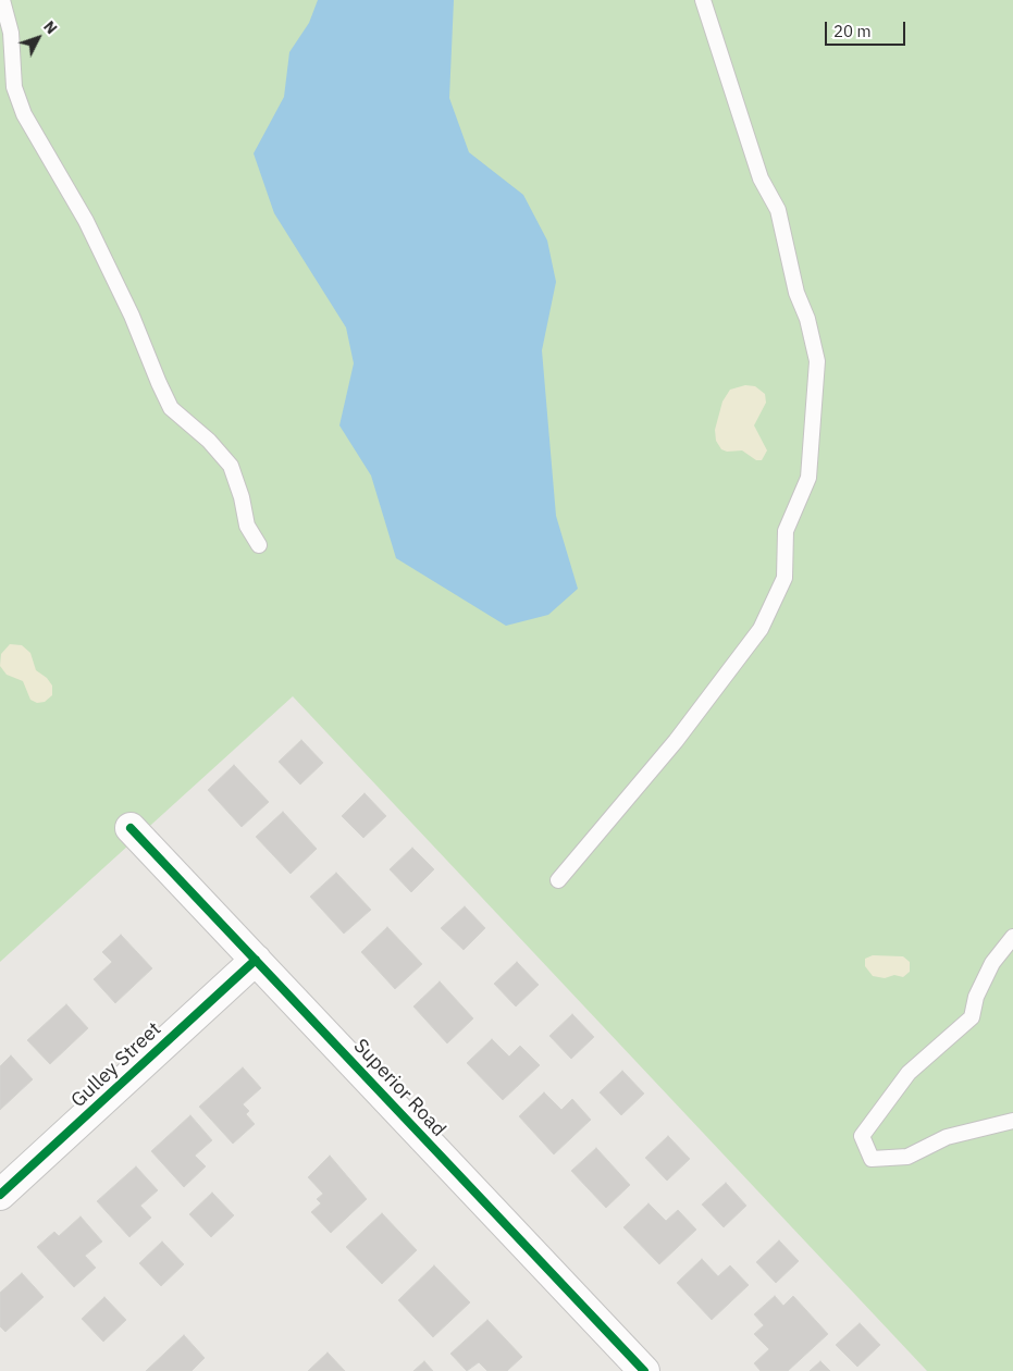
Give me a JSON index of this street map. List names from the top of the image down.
{
  "streets": {
    "street": ["Gulley Street", "Superior Road"]
  },
  "crossings": [
    ["Gulley Street", "Superior Road"]
  ],
  "scale_bar": "20 m",
  "north": "top right"
}
